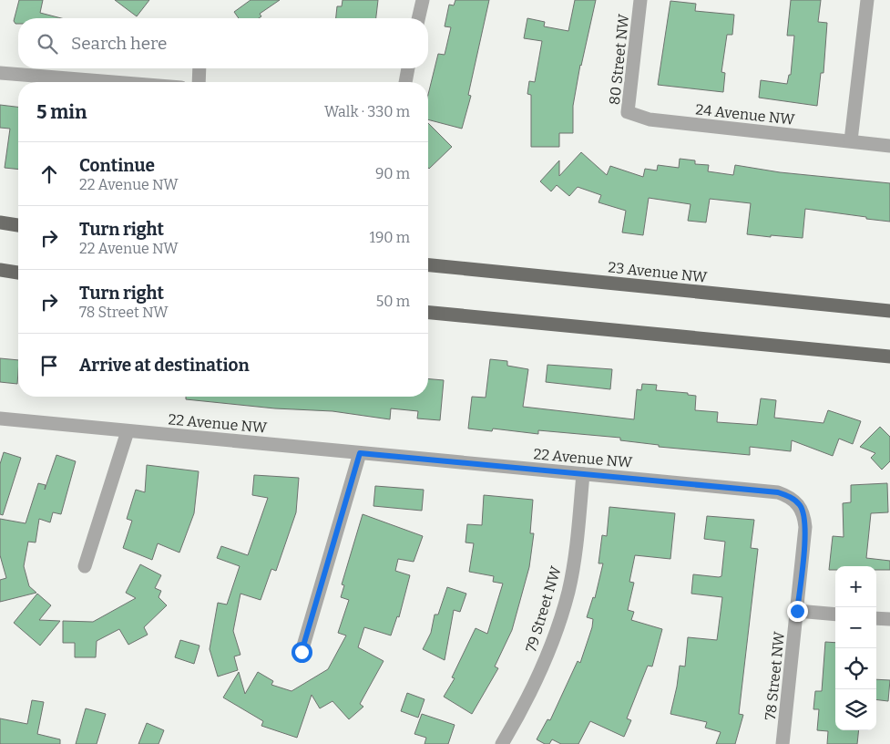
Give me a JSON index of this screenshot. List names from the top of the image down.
{
  "streets": {
    "main road": ["23 Avenue NW"],
    "street": [
      "80 Street NW",
      "24 Avenue NW",
      "22 Avenue NW",
      "79 Street NW",
      "78 Street NW"
    ]
  },
  "crossings": [
    ["80 Street NW", "24 Avenue NW"],
    ["22 Avenue NW", "79 Street NW"],
    ["22 Avenue NW", "78 Street NW"]
  ],
  "page": {
    "search": "Search here",
    "heading": ["5 min", "Walk · 330 m"],
    "list": [
      ["Continue", "22 Avenue NW", "90 m"],
      ["Turn right", "22 Avenue NW", "190 m"],
      ["Turn right", "78 Street NW", "50 m"],
      "Arrive at destination"
    ],
    "map_buttons": ["+", "−"]
  }
}
